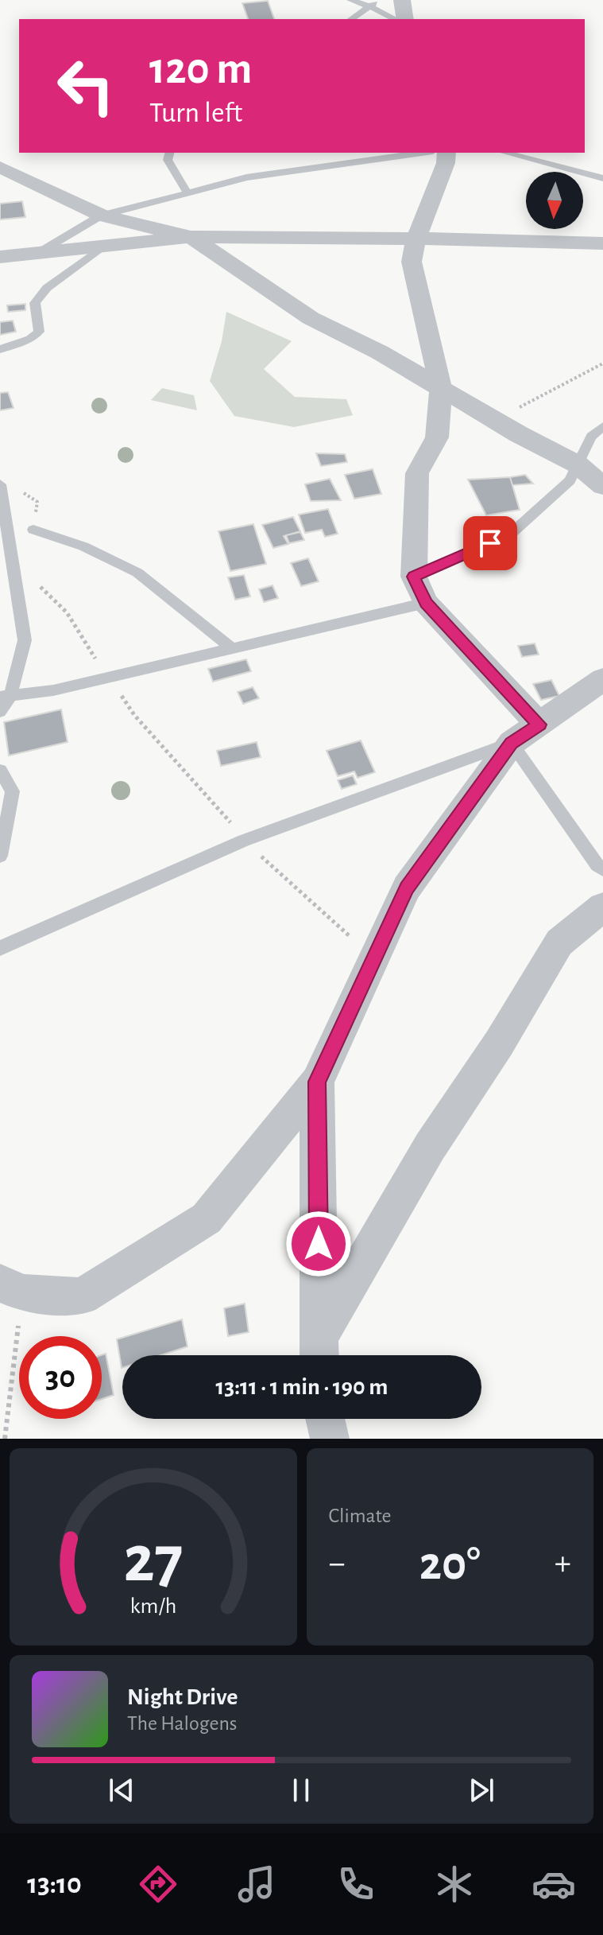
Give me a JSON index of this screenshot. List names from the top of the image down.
{
  "north": "bottom",
  "page": {
    "turn": ["120 m", "Turn left"],
    "limit": "30",
    "trip": "13:11 · 1 min · 190 m",
    "tile": "Climate",
    "heat": ["−", "20°", "+"],
    "song": ["Night Drive", "The Halogens"],
    "tabs": "13:10",
    "gauge": ["27", "km/h"]
  }
}
